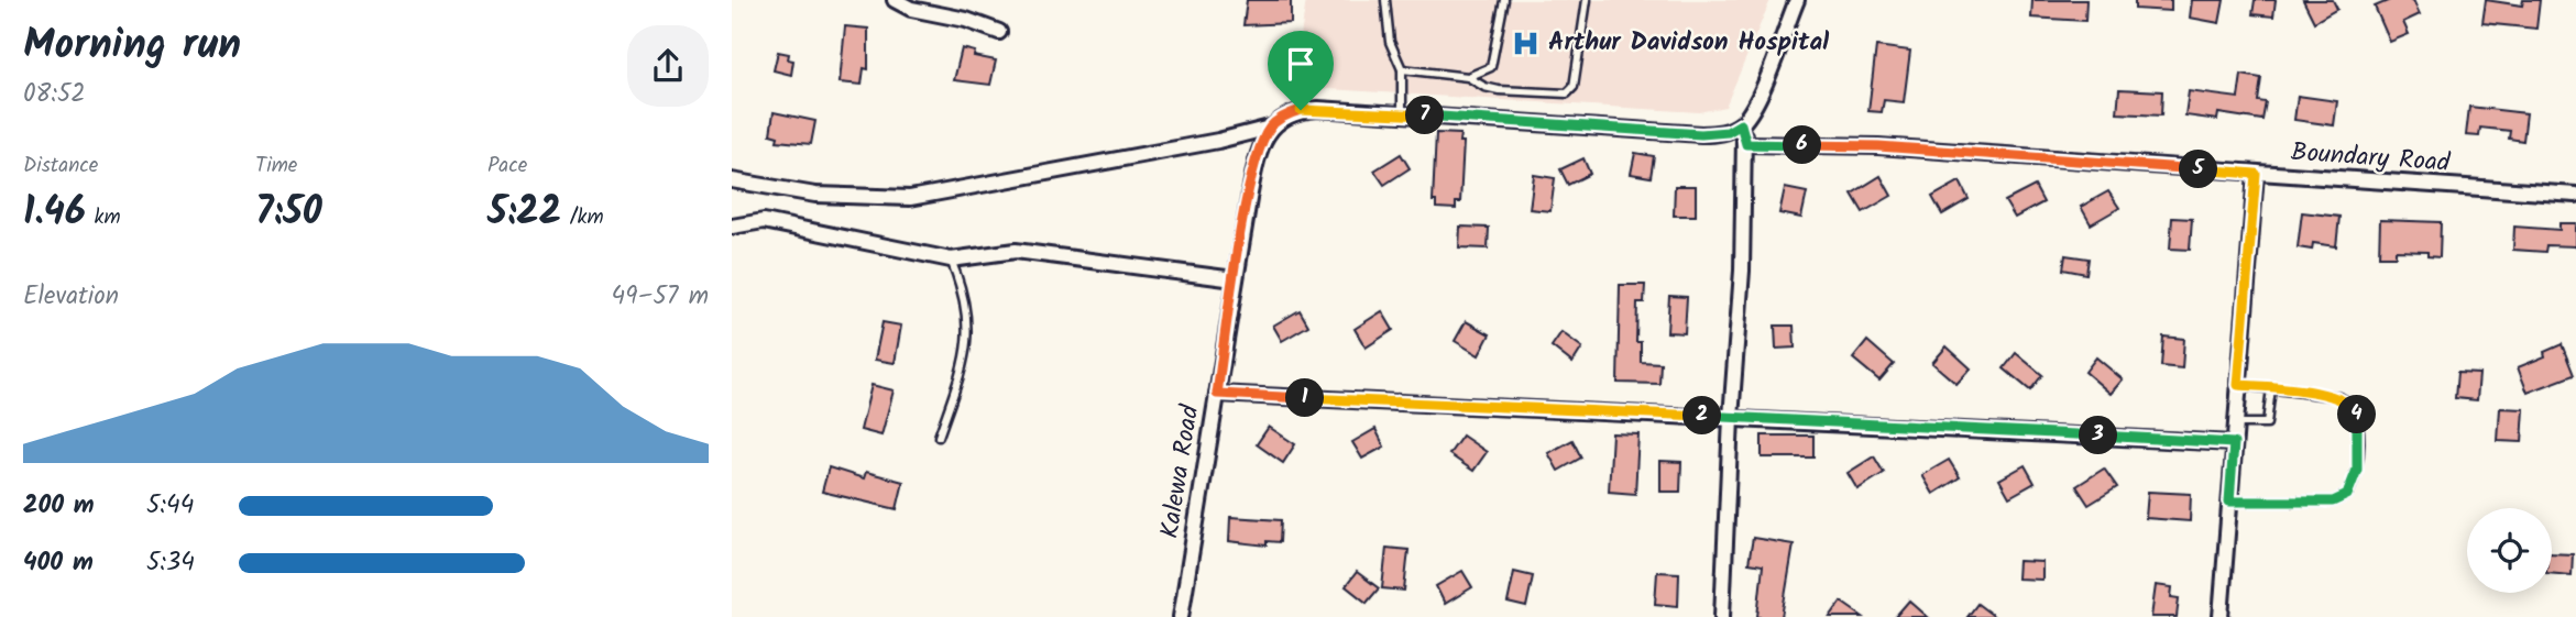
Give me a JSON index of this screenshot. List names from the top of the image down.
{
  "streets": {
    "street": ["Boundary Road", "Kalewa Road"]
  },
  "places": {
    "hospital": ["Arthur Davidson Hospital"]
  },
  "page": {
    "heading": ["Morning run", "08:52"],
    "pins": [
      "7",
      "6",
      "5",
      "1",
      "4",
      "2",
      "3"
    ],
    "stats": [
      ["Distance", "1.46 km"],
      ["Time", "7:50"],
      ["Pace", "5:22 /km"]
    ],
    "chart": ["Elevation", "49–57 m"],
    "list": [
      {
        "name": "200 m",
        "note": "5:44"
      },
      {
        "name": "400 m",
        "note": "5:34"
      }
    ]
  }
}
